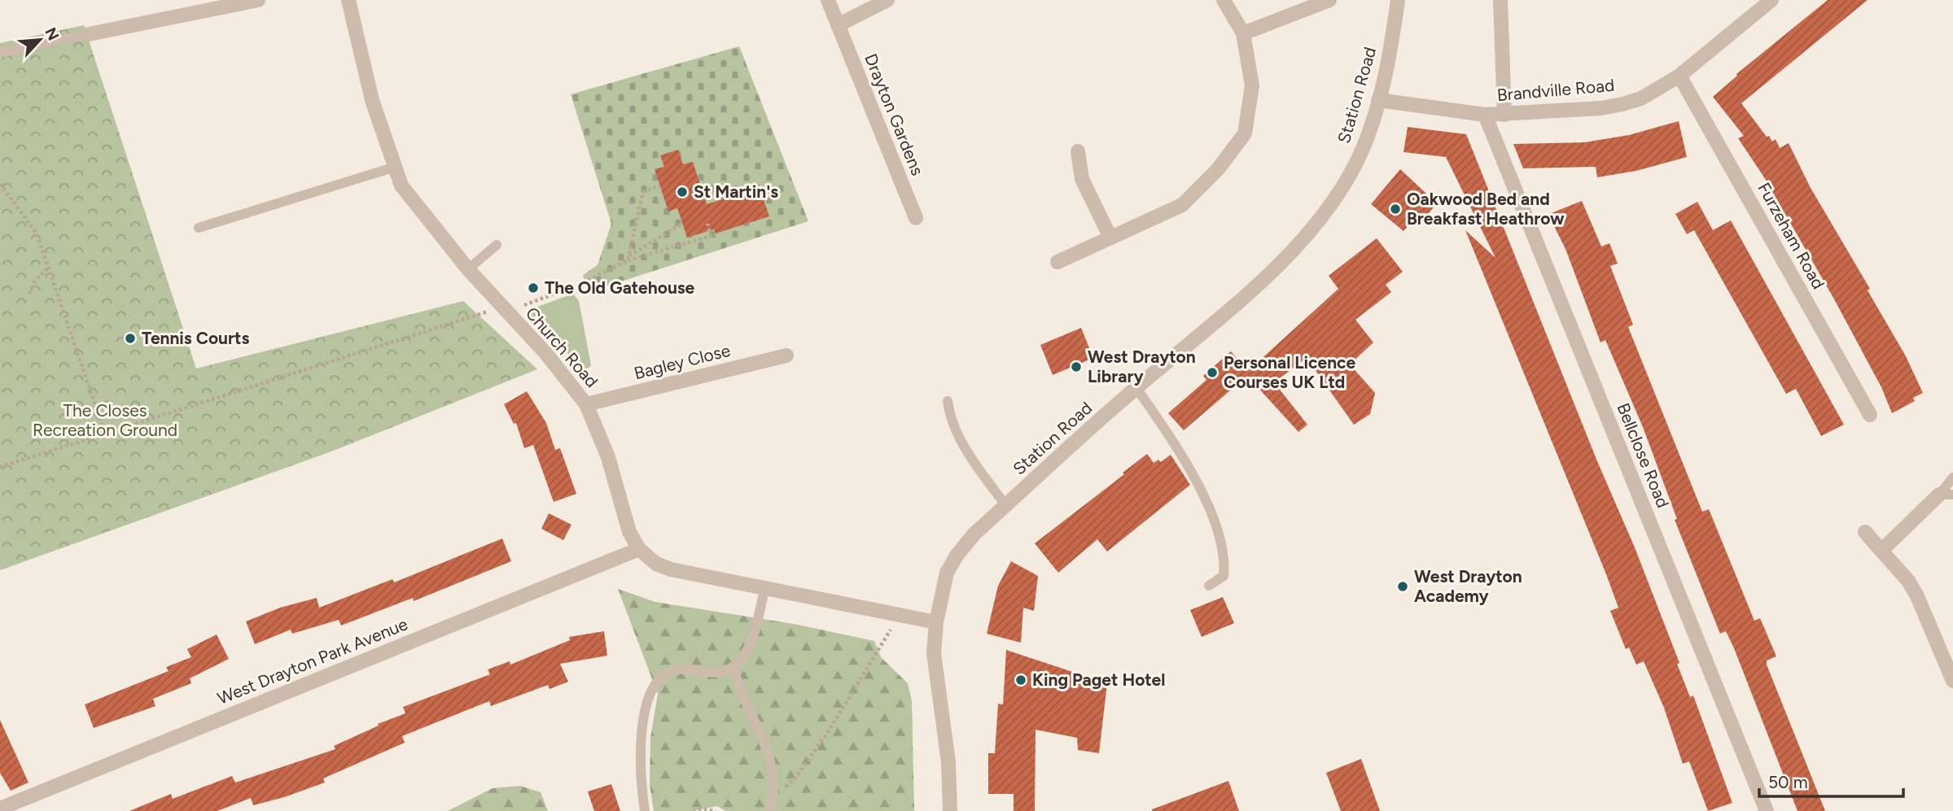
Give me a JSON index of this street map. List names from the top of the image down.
{
  "streets": {
    "street": [
      "Brandville Road",
      "Station Road",
      "Drayton Gardens",
      "Furzeham Road",
      "Church Road",
      "Bagley Close",
      "Bellclose Road",
      "West Drayton Park Avenue"
    ]
  },
  "crossings": [
    ["Brandville Road", "Station Road"],
    ["Brandville Road", "Furzeham Road"],
    ["Brandville Road", "Bellclose Road"],
    ["Station Road", "Church Road"],
    ["Church Road", "Bagley Close"],
    ["Church Road", "West Drayton Park Avenue"]
  ],
  "parks": ["The Closes Recreation Ground"],
  "places": [
    "St Martin's",
    "Oakwood Bed and Breakfast Heathrow",
    "The Old Gatehouse",
    "Tennis Courts",
    "West Drayton Library",
    "Personal Licence Courses UK Ltd",
    "West Drayton Academy",
    "King Paget Hotel"
  ],
  "scale_bar": "50 m",
  "north": "top right"
}
